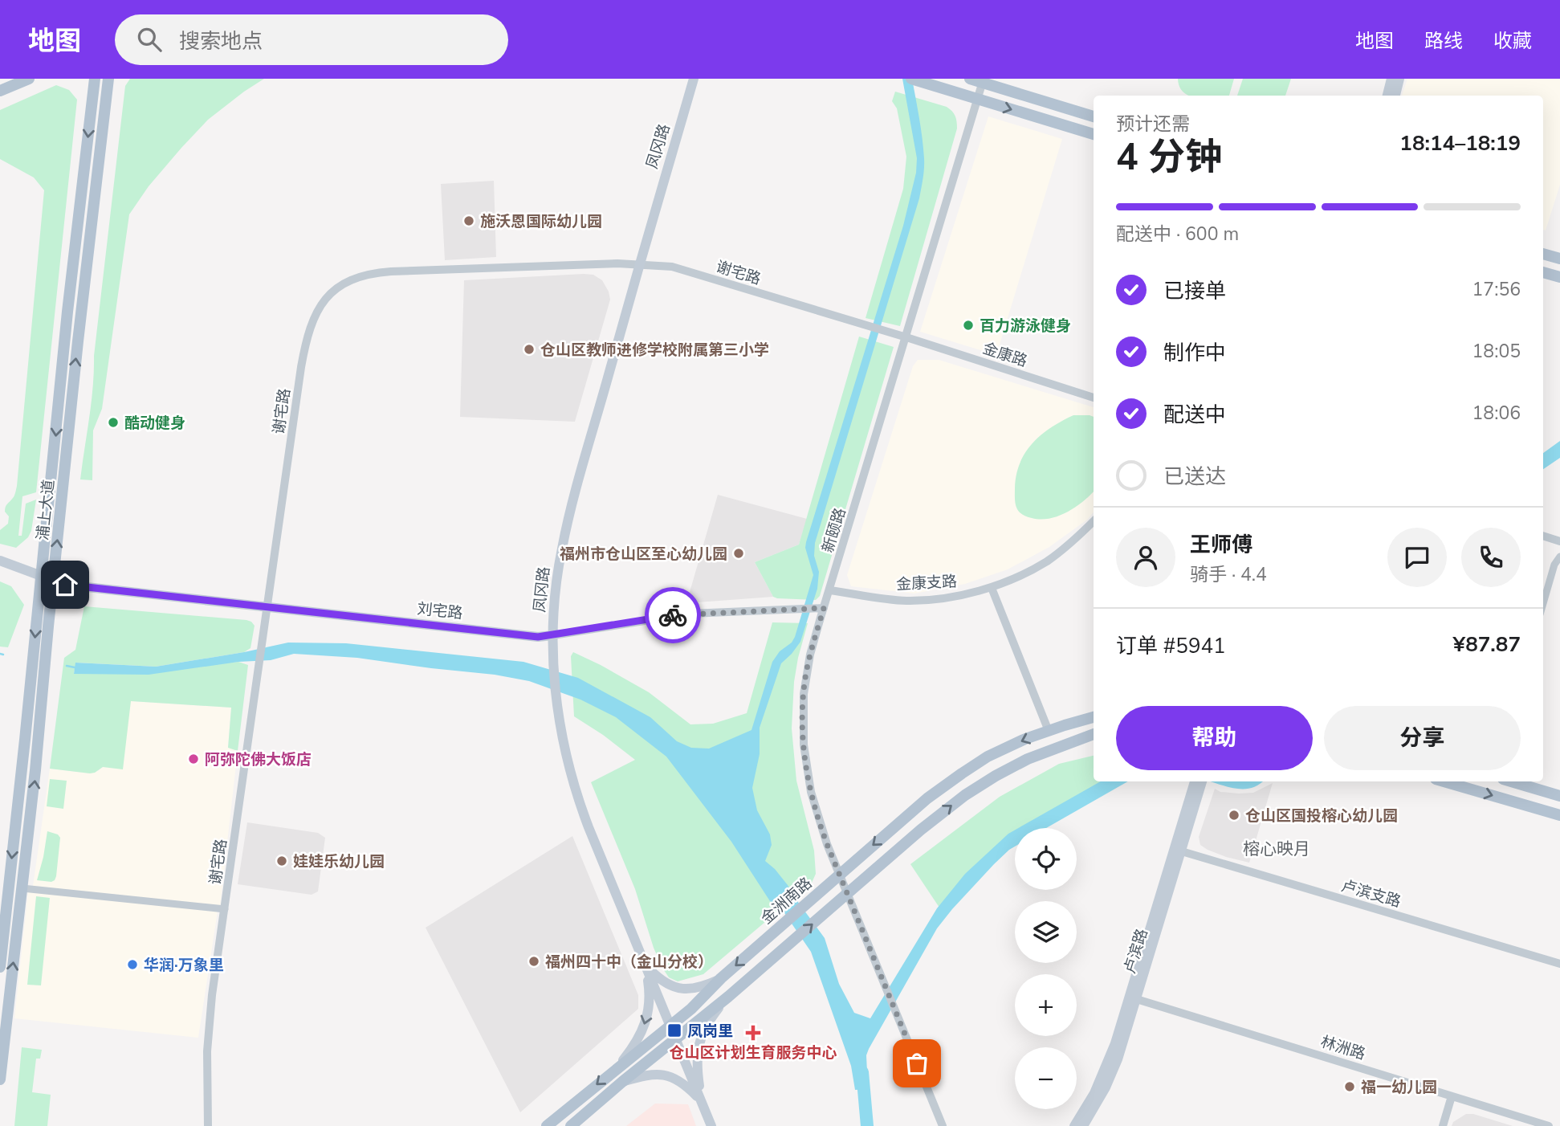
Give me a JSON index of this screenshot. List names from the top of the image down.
{
  "streets": {
    "main road": [
      "凤冈路",
      "浦上大道",
      "刘宅路",
      "金洲南路",
      "卢滨路"
    ],
    "street": [
      "谢宅路",
      "金康路",
      "新颐路",
      "金康支路",
      "卢滨支路",
      "林洲路"
    ]
  },
  "crossings": [
    ["凤冈路", "谢宅路"],
    ["凤冈路", "刘宅路"],
    ["凤冈路", "金洲南路"],
    ["谢宅路", "金康路"],
    ["谢宅路", "新颐路"],
    ["谢宅路", "刘宅路"],
    ["金康路", "新颐路"],
    ["浦上大道", "刘宅路"],
    ["新颐路", "金康支路"],
    ["新颐路", "刘宅路"],
    ["新颐路", "金洲南路"],
    ["卢滨支路", "卢滨路"],
    ["卢滨路", "林洲路"]
  ],
  "districts": ["榕心映月"],
  "places": {
    "other": [
      "施沃恩国际幼儿园",
      "百力游泳健身",
      "仓山区教师进修学校附属第三小学",
      "酷动健身",
      "福州市仓山区至心幼儿园",
      "阿弥陀佛大饭店",
      "仓山区国投榕心幼儿园",
      "娃娃乐幼儿园",
      "福州四十中（金山分校）",
      "华润·万象里",
      "福一幼儿园"
    ],
    "transit": ["凤岗里"],
    "health": ["仓山区计划生育服务中心"]
  },
  "page": {
    "header": "地图",
    "search": "搜索地点",
    "nav": ["地图", "路线", "收藏"],
    "heading": ["4 分钟", "预计还需", "18:14–18:19"],
    "panel": [
      "王师傅",
      "骑手 · 4.4",
      "订单 #5941",
      "¥87.87"
    ],
    "bar": "配送中 · 600 m",
    "list": [
      ["已接单", "17:56"],
      ["制作中", "18:05"],
      ["配送中", "18:06"],
      "已送达"
    ],
    "buttons": ["帮助", "分享"],
    "map_buttons": ["+", "−"]
  }
}
